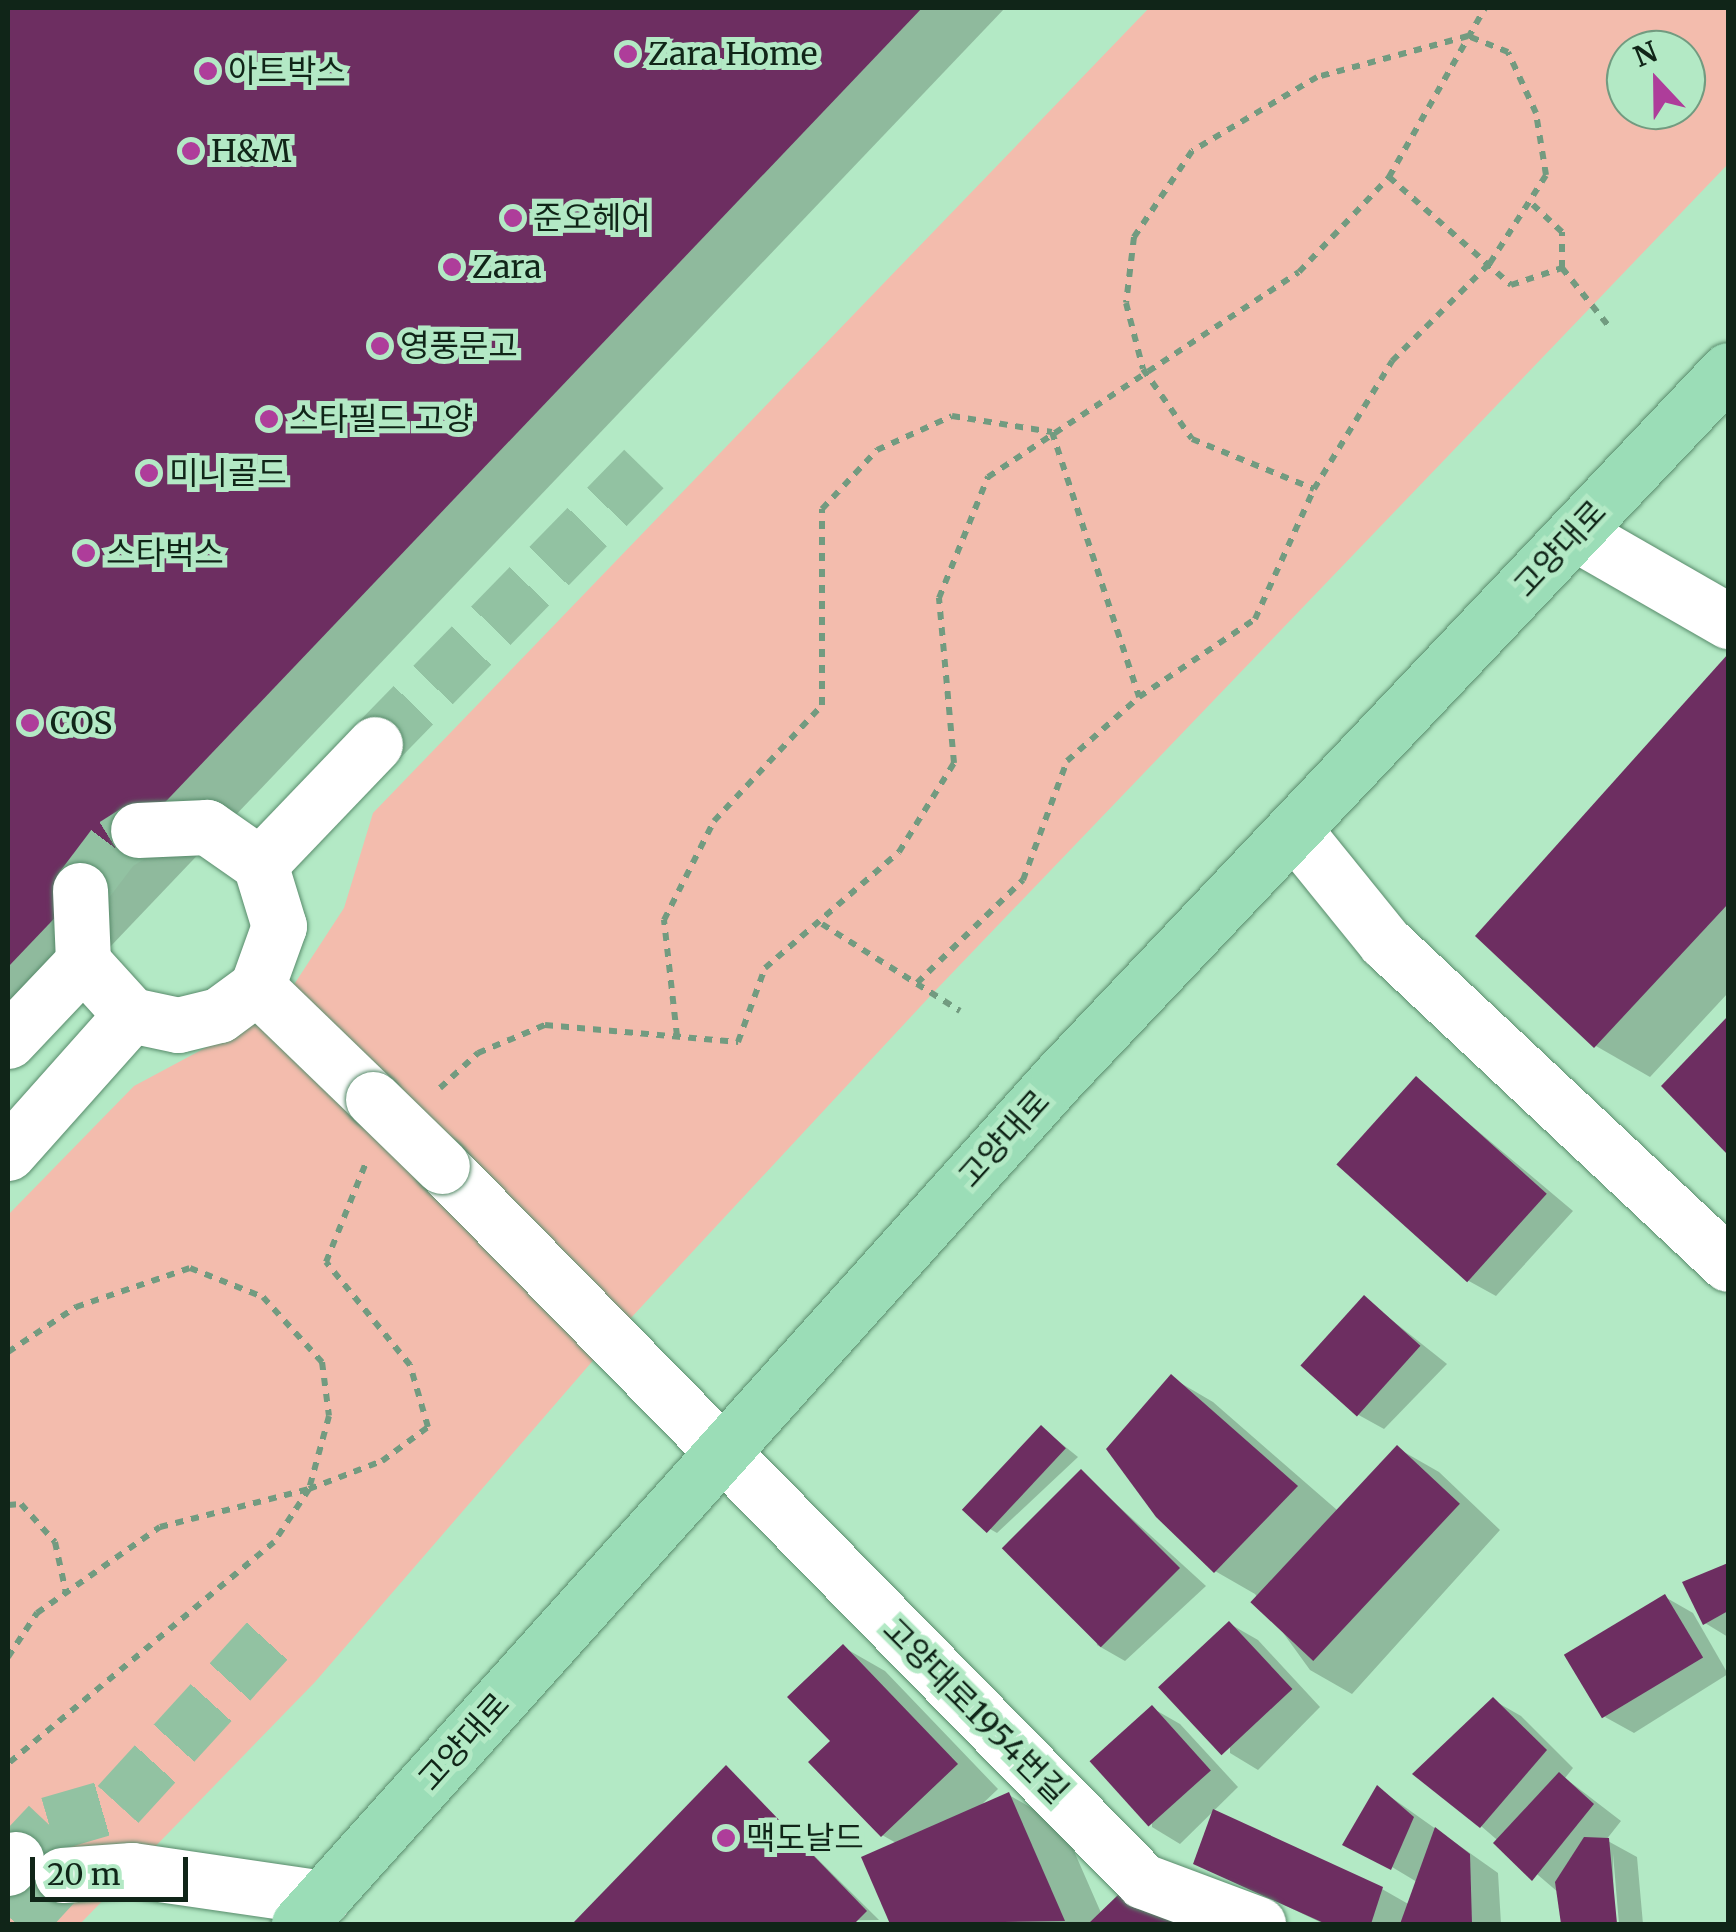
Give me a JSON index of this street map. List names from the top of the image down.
{
  "streets": {
    "main road": ["고양대로"],
    "street": ["고양대로1954번길"]
  },
  "crossings": [
    ["고양대로", "고양대로1954번길"]
  ],
  "places": [
    "Zara Home",
    "아트박스",
    "H&M",
    "준오헤어",
    "Zara",
    "영풍문고",
    "스타필드 고양",
    "미니골드",
    "스타벅스",
    "COS",
    "맥도날드"
  ],
  "scale_bar": "20 m",
  "north": "top"
}
